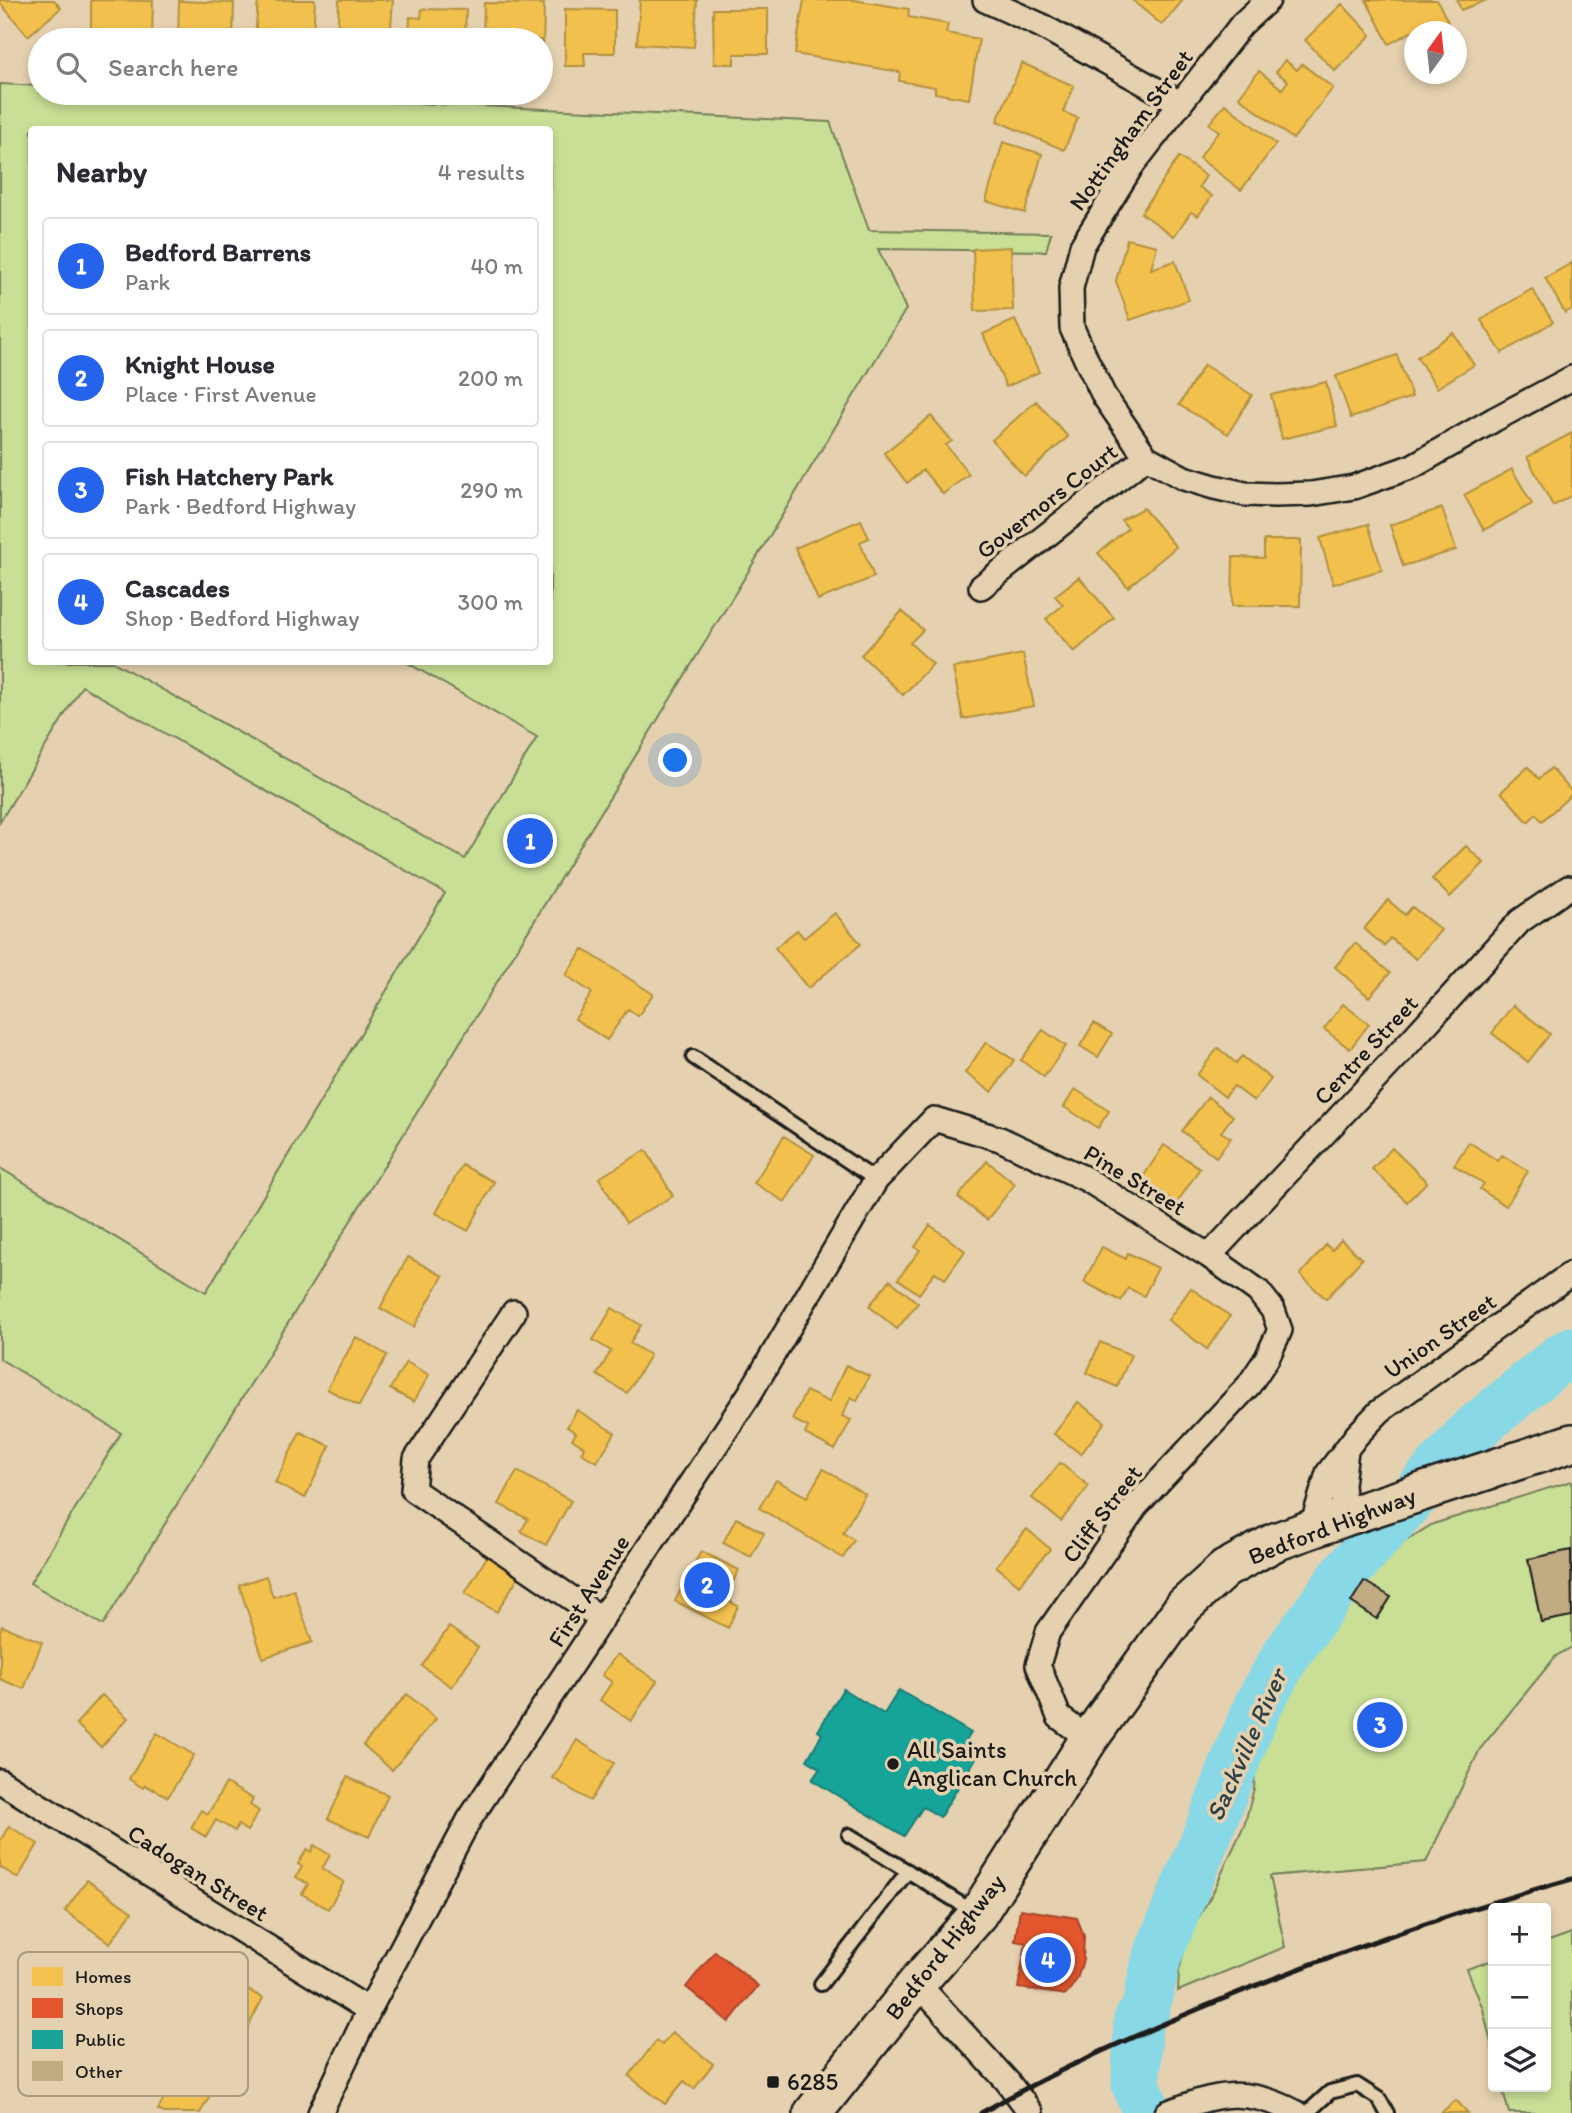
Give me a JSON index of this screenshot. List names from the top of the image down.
{
  "streets": {
    "main road": ["Bedford Highway"],
    "street": [
      "Nottingham Street",
      "Governors Court",
      "Centre Street",
      "Pine Street",
      "Union Street",
      "Cliff Street",
      "First Avenue",
      "Cadogan Street"
    ]
  },
  "crossings": [
    ["Nottingham Street", "Governors Court"],
    ["Centre Street", "Pine Street"],
    ["Pine Street", "Cliff Street"],
    ["Pine Street", "First Avenue"],
    ["Union Street", "Bedford Highway"],
    ["Cliff Street", "Bedford Highway"],
    ["First Avenue", "Cadogan Street"]
  ],
  "water": ["Sackville River"],
  "places": {
    "other": ["All Saints Anglican Church"],
    "transit": ["6285"]
  },
  "legend": [
    "Homes",
    "Shops",
    "Public",
    "Other"
  ],
  "north": "top",
  "page": {
    "search": "Search here",
    "heading": ["Nearby", "4 results"],
    "list": [
      {
        "mark": "1",
        "name": "Bedford Barrens",
        "note": "Park",
        "value": "40 m"
      },
      {
        "mark": "2",
        "name": "Knight House",
        "note": "Place · First Avenue",
        "value": "200 m"
      },
      {
        "mark": "3",
        "name": "Fish Hatchery Park",
        "note": "Park · Bedford Highway",
        "value": "290 m"
      },
      {
        "mark": "4",
        "name": "Cascades",
        "note": "Shop · Bedford Highway",
        "value": "300 m"
      }
    ],
    "pins": [
      "1",
      "2",
      "3",
      "4"
    ],
    "map_buttons": ["+", "−"]
  }
}
